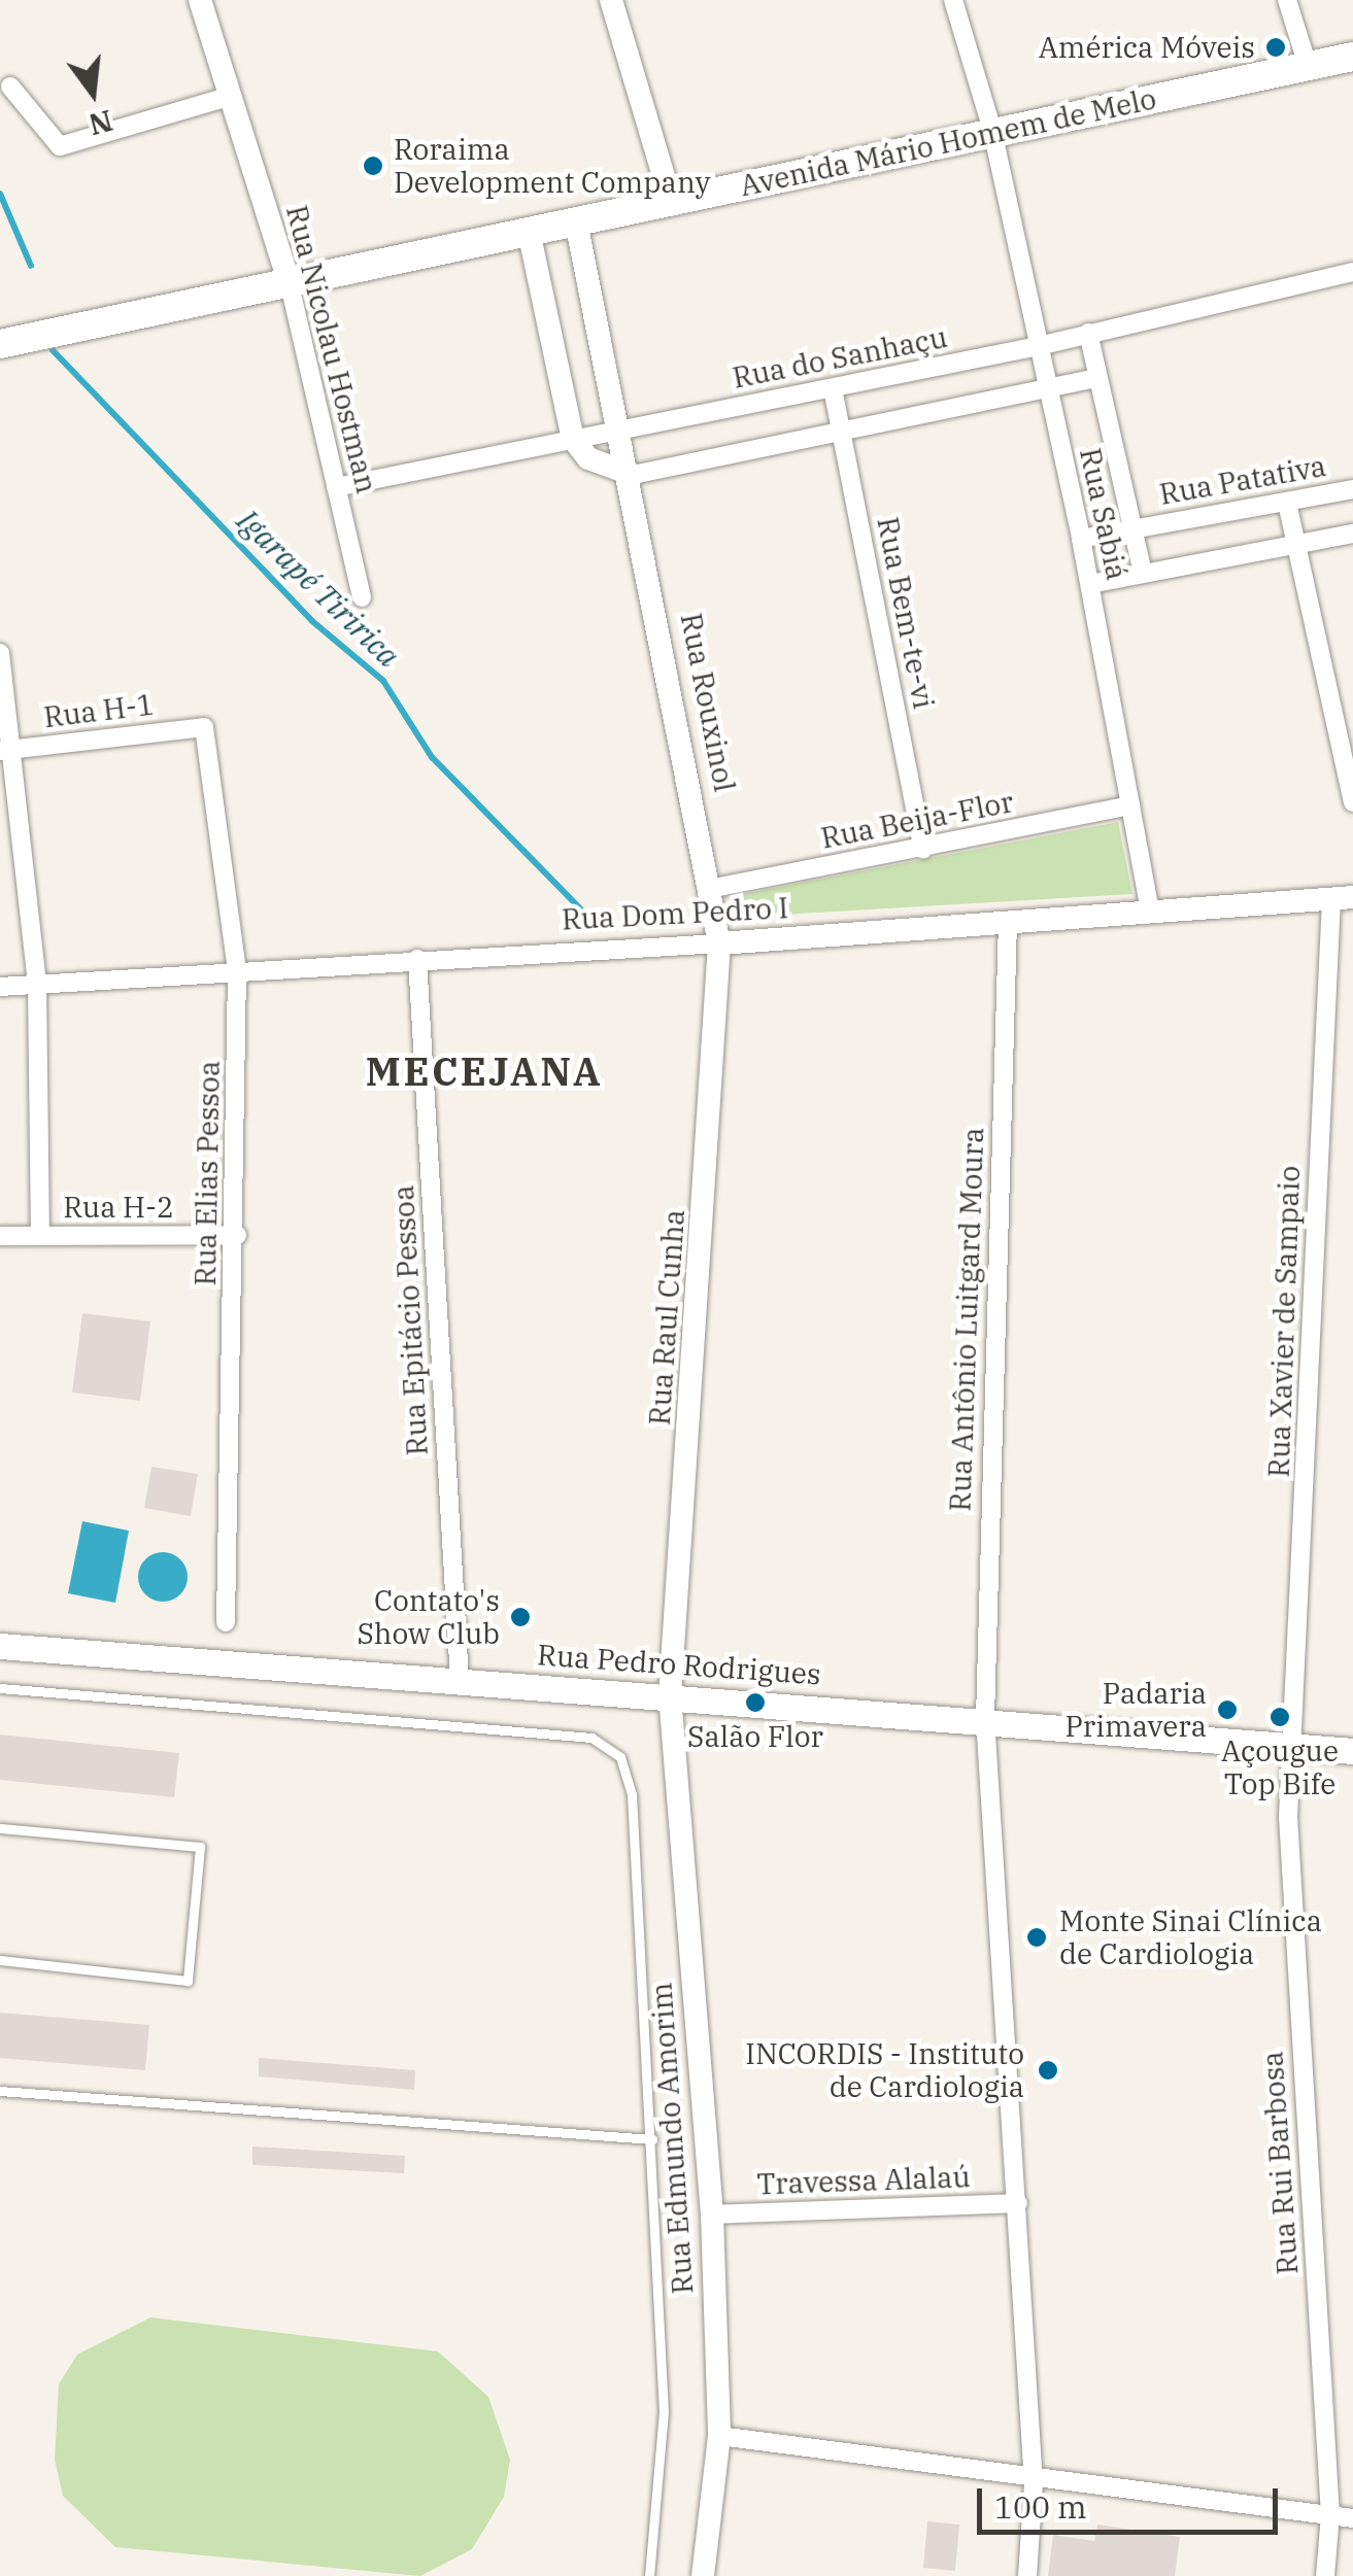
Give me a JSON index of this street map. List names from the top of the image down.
{
  "streets": {
    "main road": ["Avenida Mário Homem de Melo", "Rua Pedro Rodrigues"],
    "street": [
      "Rua Nicolau Hostman",
      "Rua do Sanhaçu",
      "Rua Patativa",
      "Rua Sabiá",
      "Rua Bem-te-vi",
      "Rua Rouxinol",
      "Rua H-1",
      "Rua Beija-Flor",
      "Rua Dom Pedro I",
      "Rua Elias Pessoa",
      "Rua H-2",
      "Rua Raul Cunha",
      "Rua Antônio Luitgard Moura",
      "Rua Epitácio Pessoa",
      "Rua Xavier de Sampaio",
      "Rua Edmundo Amorim",
      "Rua Rui Barbosa",
      "Travessa Alalaú"
    ]
  },
  "crossings": [
    ["Avenida Mário Homem de Melo", "Rua Nicolau Hostman"],
    ["Avenida Mário Homem de Melo", "Rua Sabiá"],
    ["Avenida Mário Homem de Melo", "Rua Rouxinol"],
    ["Rua Nicolau Hostman", "Rua do Sanhaçu"],
    ["Rua do Sanhaçu", "Rua Sabiá"],
    ["Rua do Sanhaçu", "Rua Bem-te-vi"],
    ["Rua do Sanhaçu", "Rua Rouxinol"],
    ["Rua Patativa", "Rua Sabiá"],
    ["Rua Sabiá", "Rua Beija-Flor"],
    ["Rua Sabiá", "Rua Dom Pedro I"],
    ["Rua Bem-te-vi", "Rua Beija-Flor"],
    ["Rua Rouxinol", "Rua Beija-Flor"],
    ["Rua Rouxinol", "Rua Dom Pedro I"],
    ["Rua Rouxinol", "Rua Raul Cunha"],
    ["Rua H-1", "Rua Elias Pessoa"],
    ["Rua Dom Pedro I", "Rua Elias Pessoa"],
    ["Rua Dom Pedro I", "Rua Raul Cunha"],
    ["Rua Dom Pedro I", "Rua Antônio Luitgard Moura"],
    ["Rua Dom Pedro I", "Rua Epitácio Pessoa"],
    ["Rua Dom Pedro I", "Rua Xavier de Sampaio"],
    ["Rua Elias Pessoa", "Rua H-2"],
    ["Rua Raul Cunha", "Rua Pedro Rodrigues"],
    ["Rua Raul Cunha", "Rua Edmundo Amorim"],
    ["Rua Antônio Luitgard Moura", "Rua Pedro Rodrigues"],
    ["Rua Antônio Luitgard Moura", "Travessa Alalaú"],
    ["Rua Epitácio Pessoa", "Rua Pedro Rodrigues"],
    ["Rua Xavier de Sampaio", "Rua Pedro Rodrigues"],
    ["Rua Xavier de Sampaio", "Rua Rui Barbosa"],
    ["Rua Pedro Rodrigues", "Rua Edmundo Amorim"],
    ["Rua Pedro Rodrigues", "Rua Rui Barbosa"],
    ["Rua Edmundo Amorim", "Travessa Alalaú"]
  ],
  "districts": ["MECEJANA"],
  "water": ["Igarapé Tiririca"],
  "places": [
    "América Móveis",
    "Roraima Development Company",
    "Contato's Show Club",
    "Salão Flor",
    "Padaria Primavera",
    "Açougue Top Bife",
    "Monte Sinai Clínica de Cardiologia",
    "INCORDIS - Instituto de Cardiologia"
  ],
  "scale_bar": "100 m",
  "north": "bottom"
}
